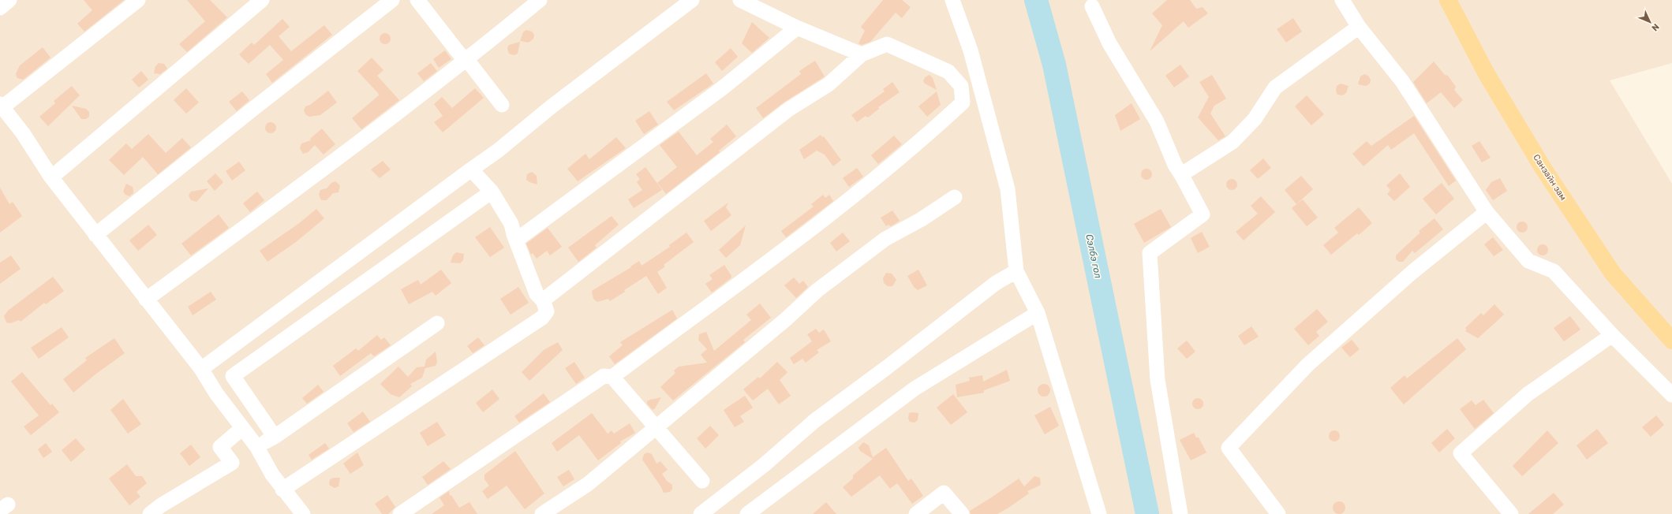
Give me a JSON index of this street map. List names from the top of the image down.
{
  "streets": {
    "main road": ["Санзайн зам"]
  },
  "water": ["Сэлбэ гол"],
  "north": "bottom right"
}
